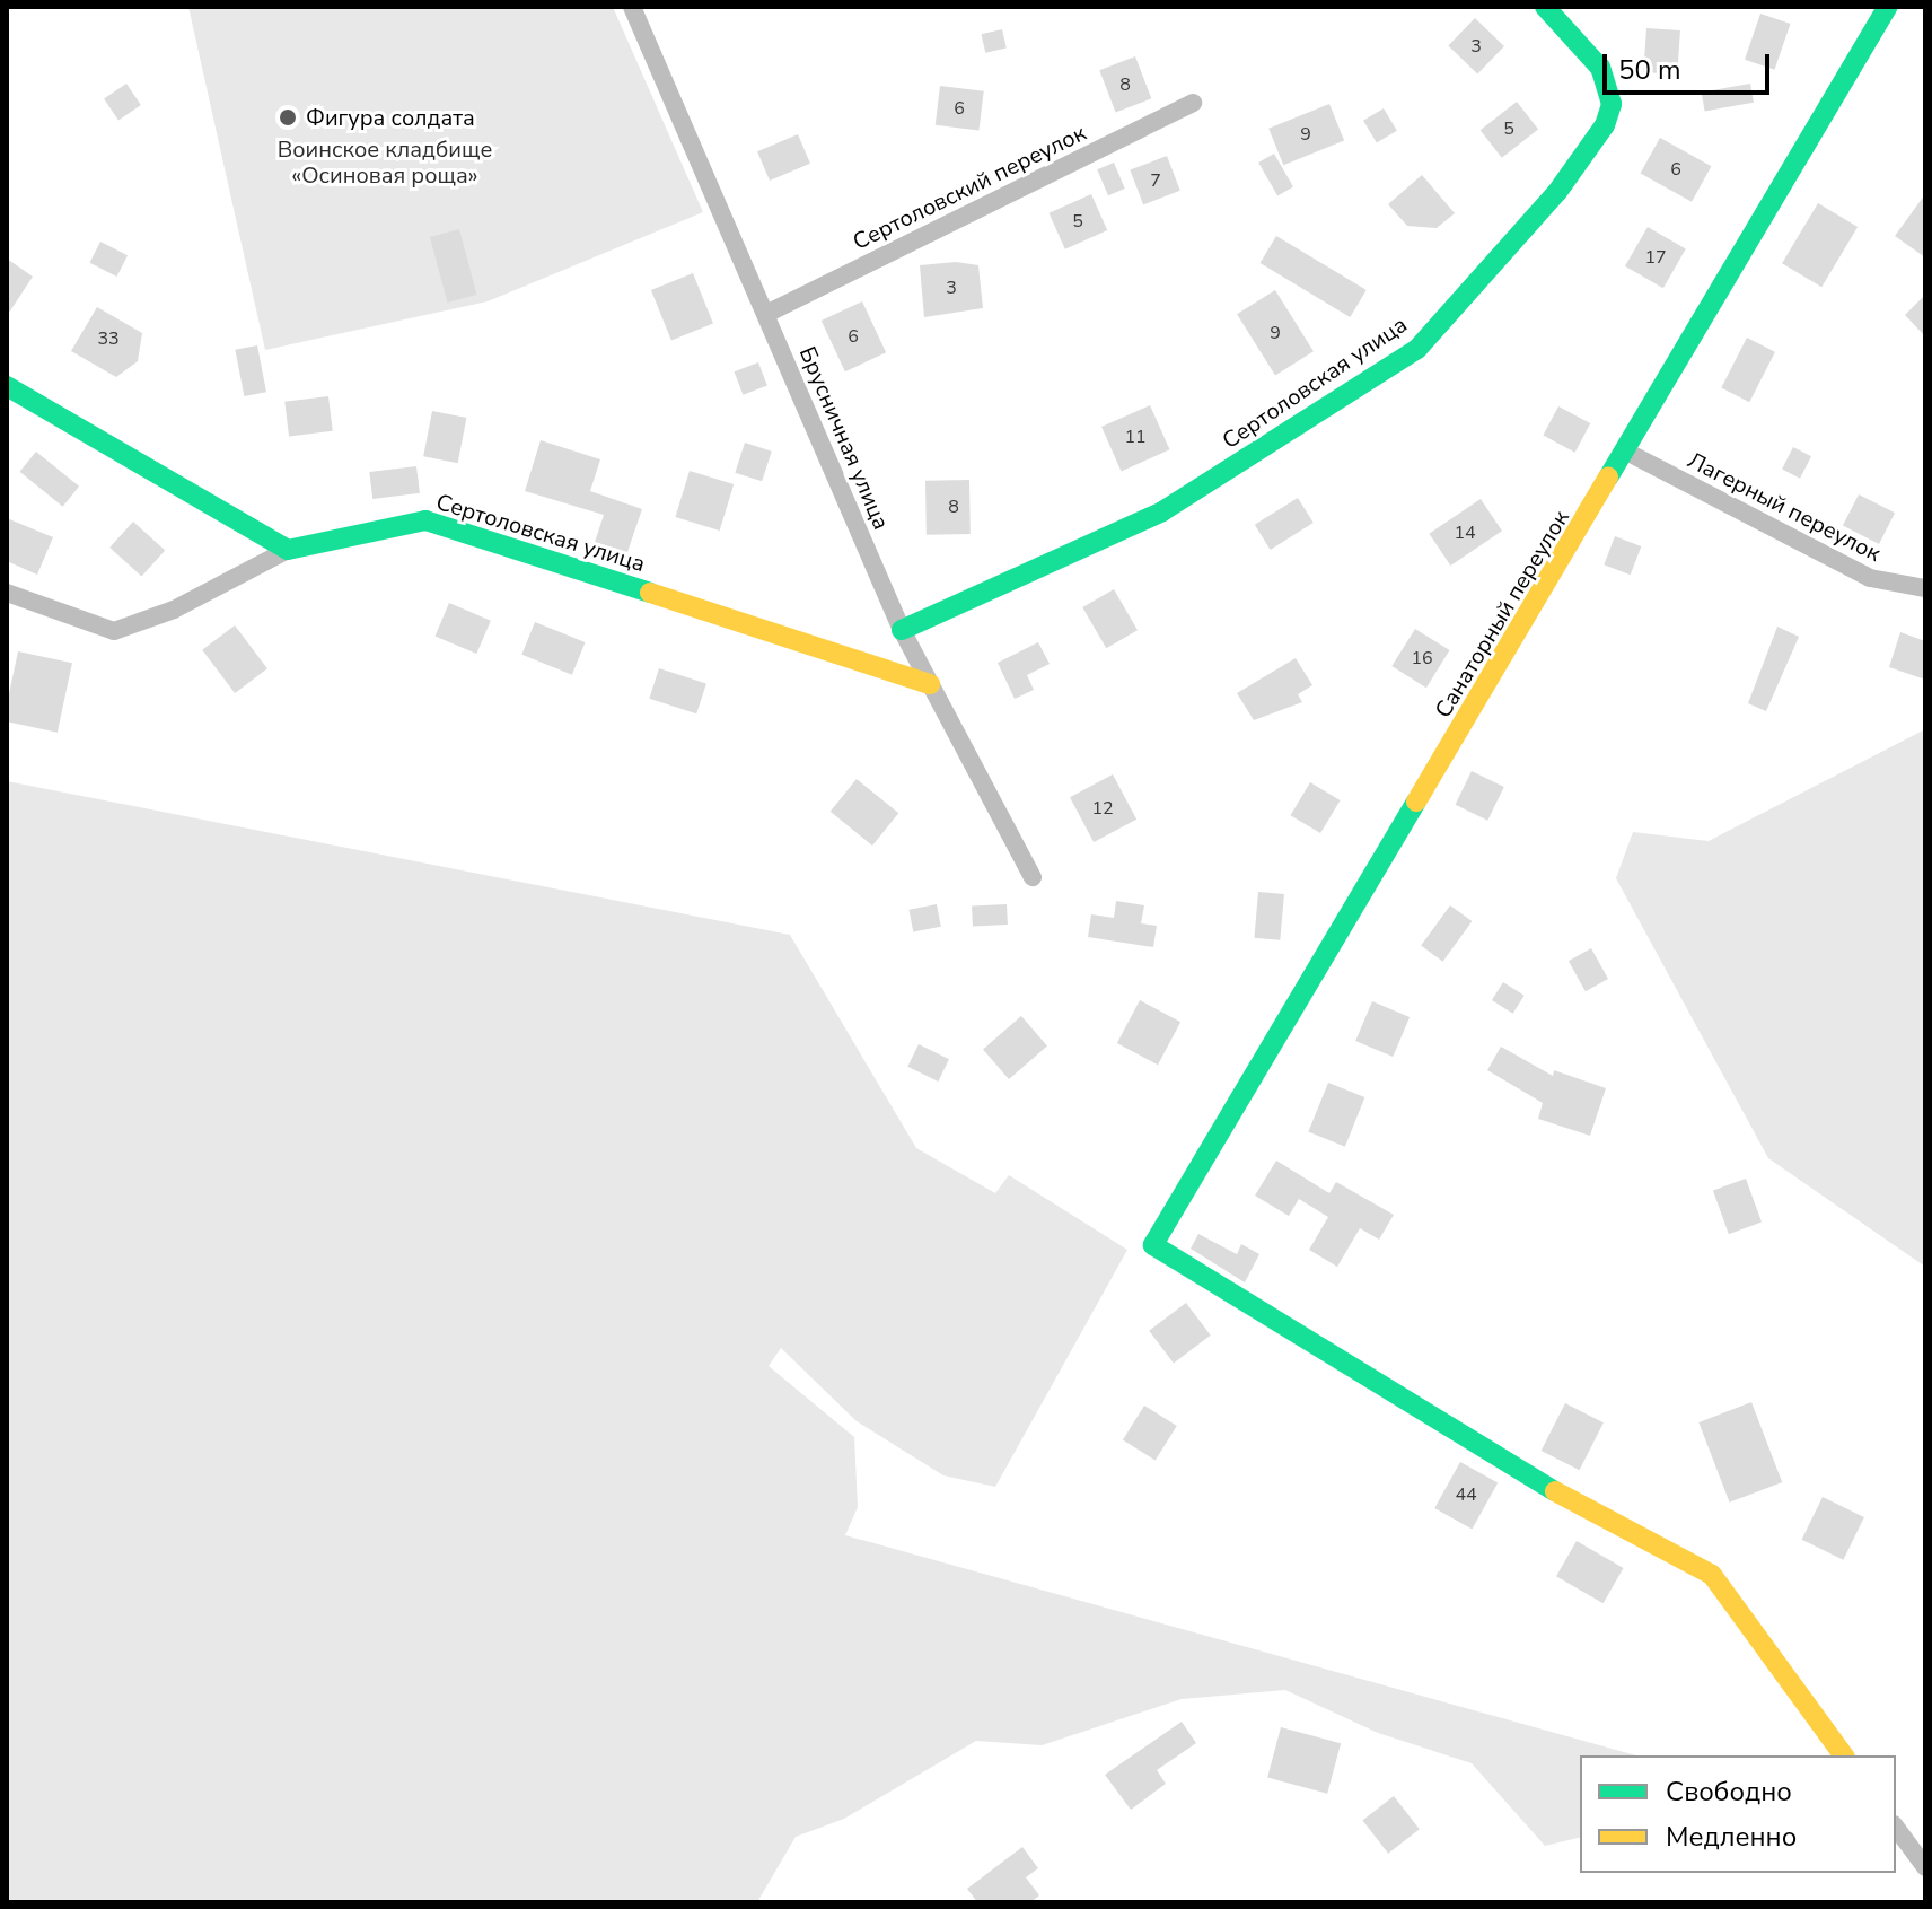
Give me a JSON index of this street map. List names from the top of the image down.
{
  "streets": {
    "street": [
      "Сертоловский переулок",
      "Сертоловская улица",
      "Брусничная улица",
      "Лагерный переулок",
      "Санаторный переулок"
    ]
  },
  "crossings": [
    ["Сертоловский переулок", "Брусничная улица"],
    ["Сертоловская улица", "Брусничная улица"],
    ["Лагерный переулок", "Санаторный переулок"]
  ],
  "parks": ["Воинское кладбище «Осиновая роща»"],
  "places": ["Фигура солдата"],
  "house_numbers": [
    "3",
    "8",
    "6",
    "5",
    "9",
    "6",
    "7",
    "5",
    "17",
    "3",
    "9",
    "6",
    "33",
    "11",
    "8",
    "14",
    "16",
    "12",
    "44"
  ],
  "legend": ["Свободно", "Медленно"],
  "scale_bar": "50 m"
}
